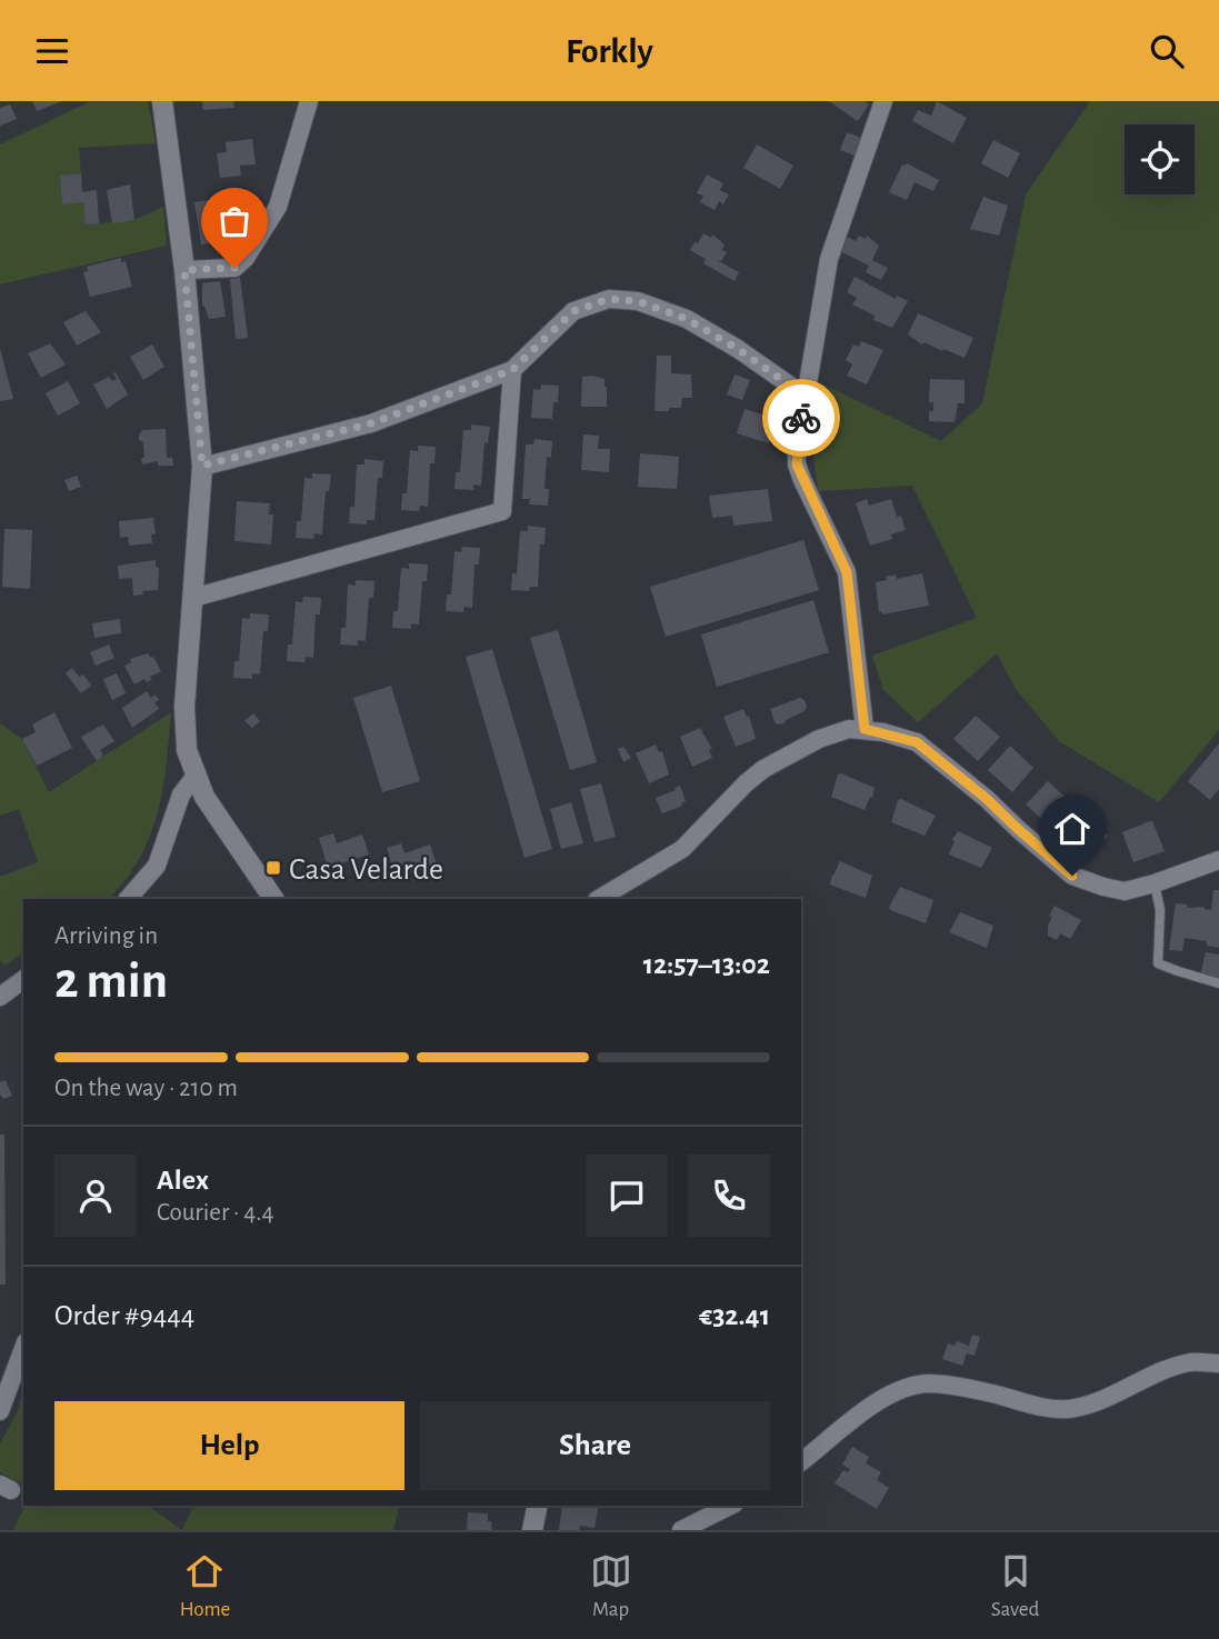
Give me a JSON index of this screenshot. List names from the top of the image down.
{
  "places": {
    "transit": ["Casa Velarde"]
  },
  "page": {
    "header": "Forkly",
    "heading": ["2 min", "Arriving in", "12:57–13:02"],
    "panel": [
      "Alex",
      "Courier · 4.4",
      "Order #9444",
      "€32.41"
    ],
    "bar": "On the way · 210 m",
    "buttons": ["Help", "Share"],
    "tabs": ["Home", "Map", "Saved"]
  }
}
